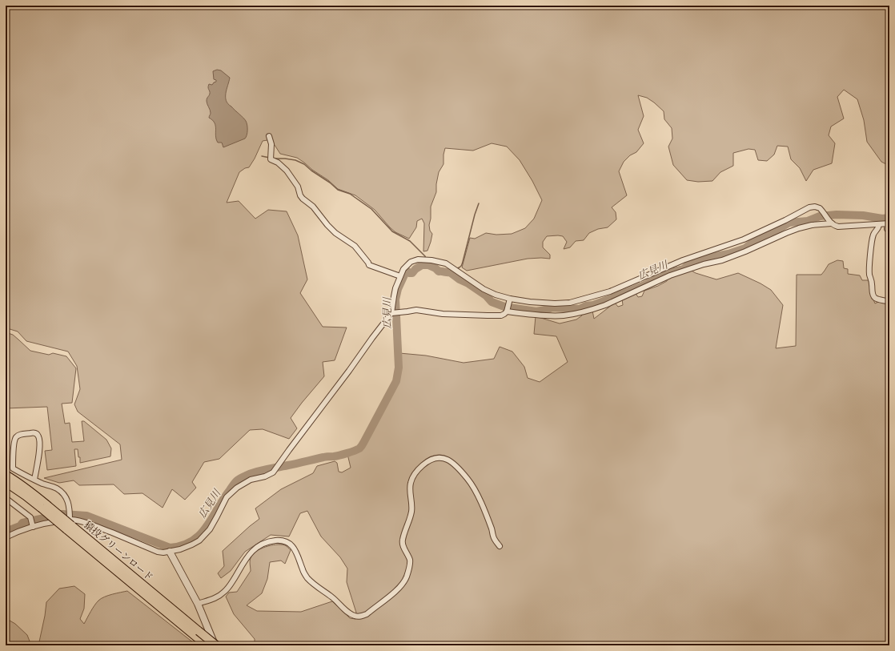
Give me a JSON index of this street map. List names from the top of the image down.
{
  "streets": {
    "main road": ["猿投グリーンロード"]
  },
  "water": ["広見川"]
}
